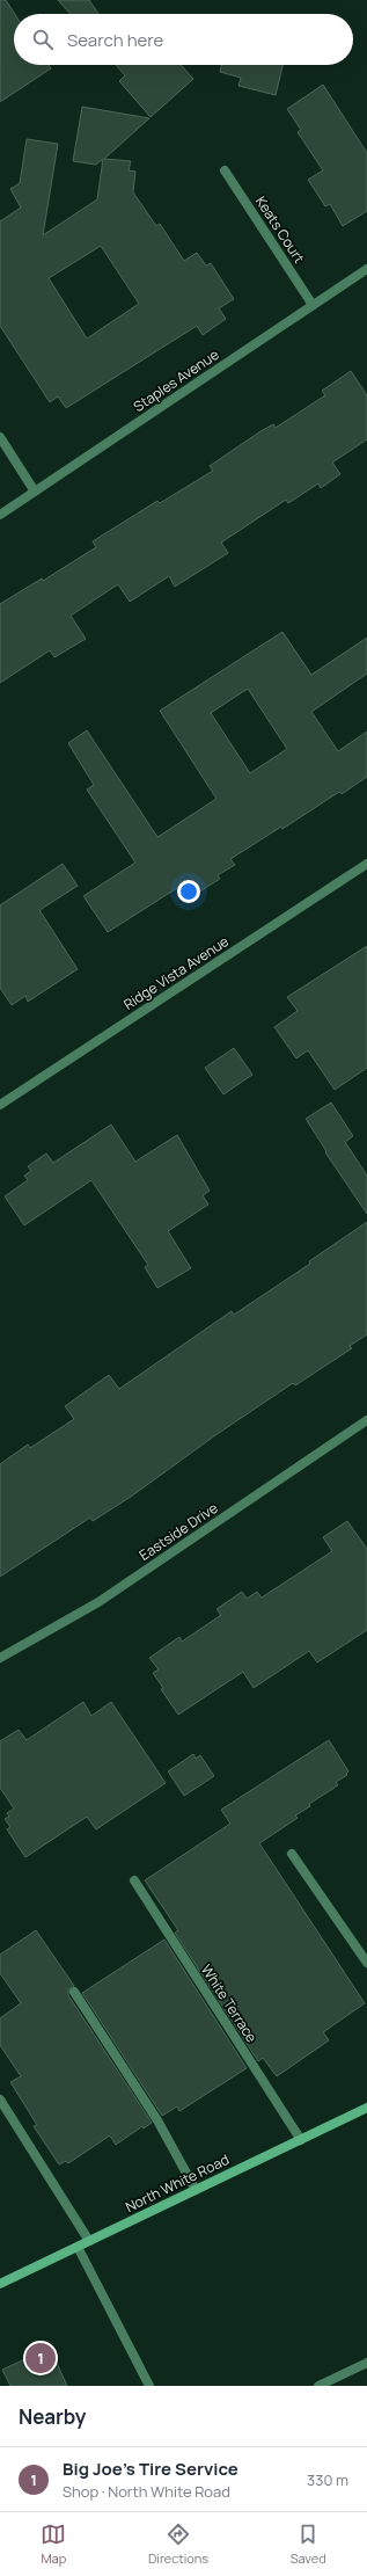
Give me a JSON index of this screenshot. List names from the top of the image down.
{
  "streets": {
    "main road": ["North White Road"],
    "street": [
      "Keats Court",
      "Staples Avenue",
      "Ridge Vista Avenue",
      "Eastside Drive",
      "White Terrace"
    ]
  },
  "crossings": [
    ["Keats Court", "Staples Avenue"],
    ["White Terrace", "North White Road"]
  ],
  "page": {
    "search": "Search here",
    "pins": "1",
    "heading": "Nearby",
    "list": [
      {
        "mark": "1",
        "name": "Big Joe's Tire Service",
        "note": "Shop · North White Road",
        "value": "330 m"
      }
    ],
    "nav": ["Map", "Directions", "Saved"]
  }
}
